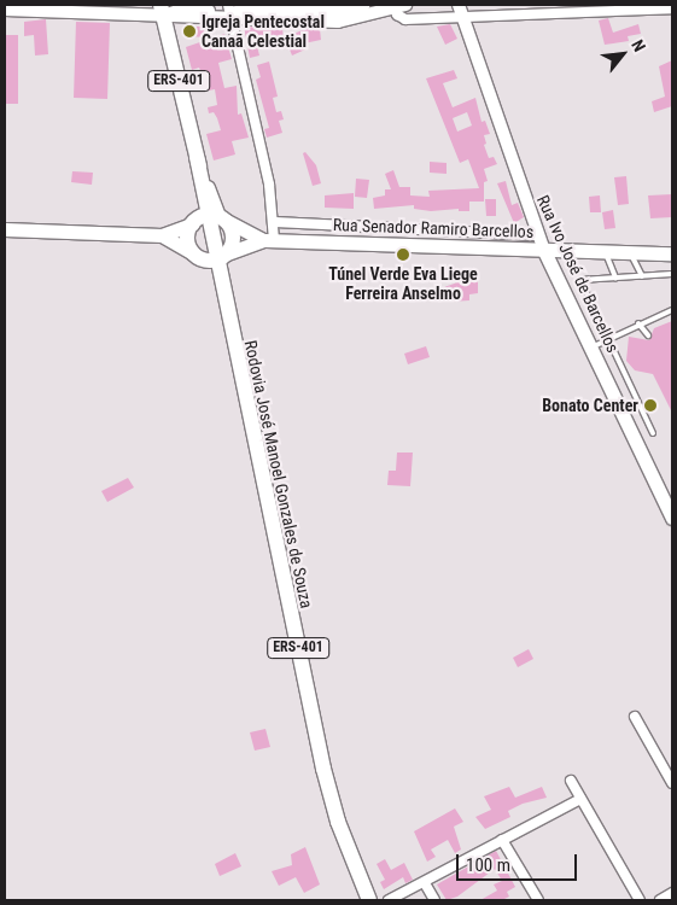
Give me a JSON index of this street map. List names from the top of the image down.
{
  "streets": {
    "main road": [
      "ERS-401",
      "Rua Senador Ramiro Barcellos",
      "Rua Ivo José de Barcellos",
      "Rodovia José Manoel Gonzales de Souza"
    ]
  },
  "crossings": [
    ["Rua Senador Ramiro Barcellos", "Rua Ivo José de Barcellos"]
  ],
  "places": ["Igreja Pentecostal Canaã Celestial", "Túnel Verde Eva Liege Ferreira Anselmo", "Bonato Center"],
  "scale_bar": "100 m",
  "north": "top right"
}
